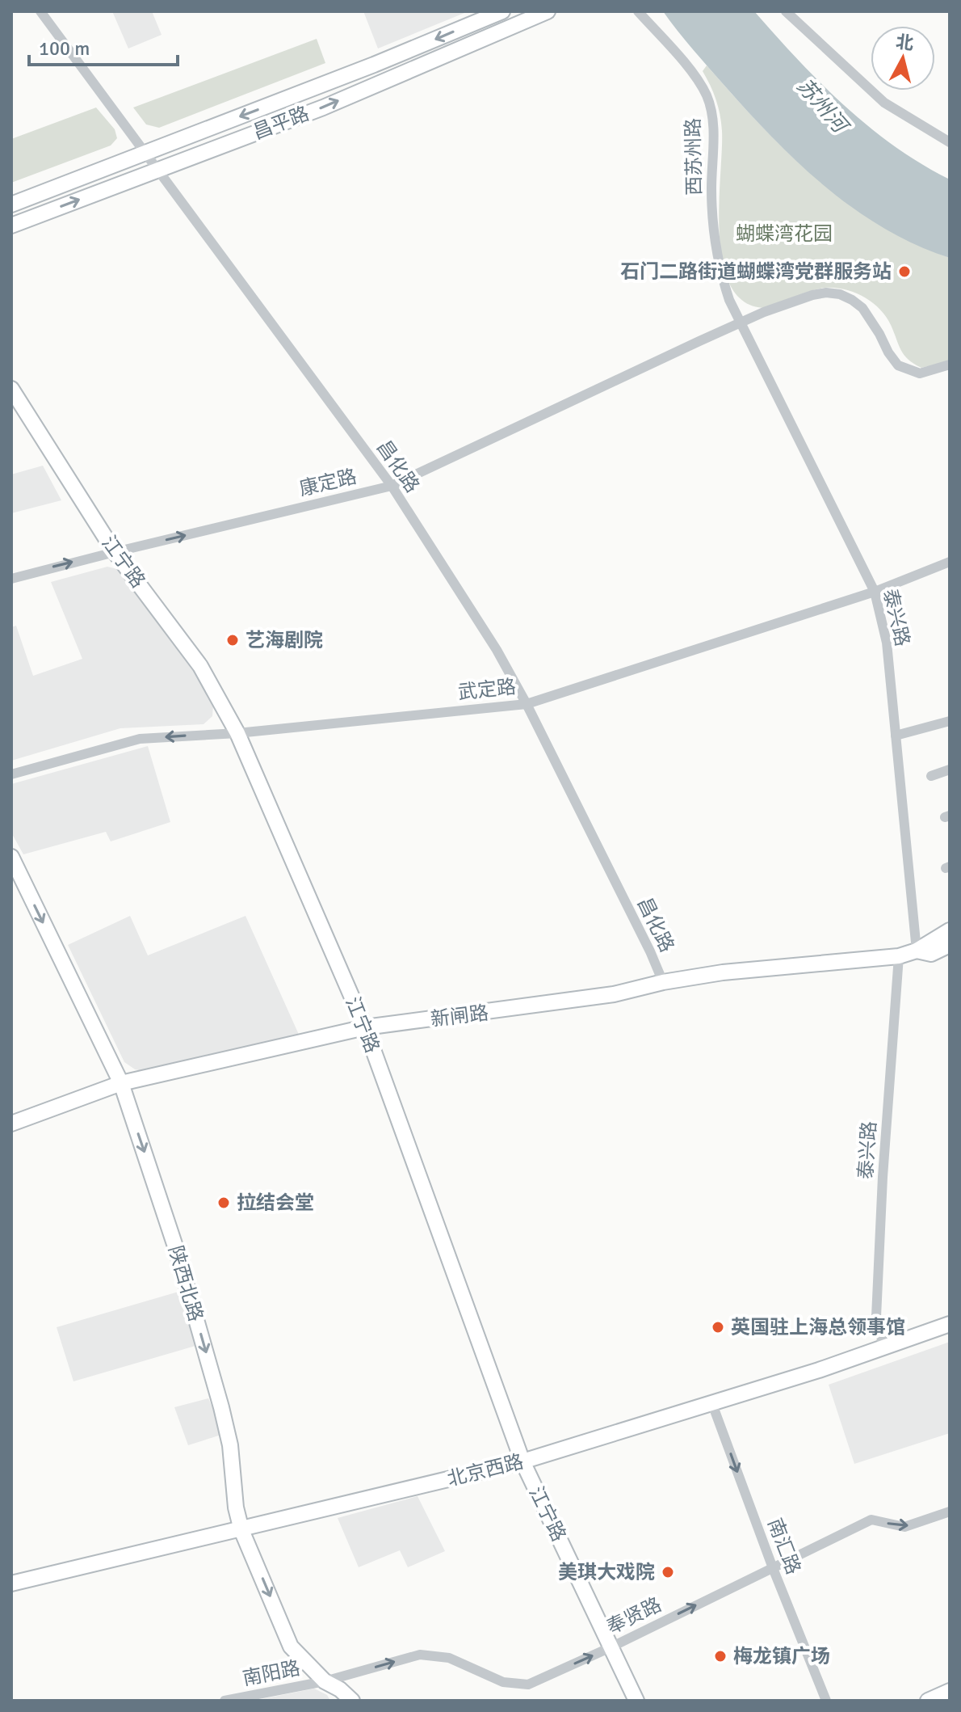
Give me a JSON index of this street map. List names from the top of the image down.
{
  "streets": {
    "main road": [
      "昌平路",
      "江宁路",
      "新闸路",
      "陕西北路",
      "北京西路"
    ],
    "street": [
      "西苏州路",
      "昌化路",
      "康定路",
      "泰兴路",
      "武定路",
      "南汇路",
      "奉贤路",
      "南阳路"
    ]
  },
  "crossings": [
    ["昌平路", "昌化路"],
    ["西苏州路", "康定路"],
    ["西苏州路", "泰兴路"],
    ["昌化路", "康定路"],
    ["昌化路", "武定路"],
    ["昌化路", "新闸路"],
    ["康定路", "江宁路"],
    ["康定路", "泰兴路"],
    ["江宁路", "武定路"],
    ["江宁路", "新闸路"],
    ["江宁路", "北京西路"],
    ["江宁路", "奉贤路"],
    ["泰兴路", "武定路"],
    ["泰兴路", "新闸路"],
    ["泰兴路", "北京西路"],
    ["新闸路", "陕西北路"],
    ["陕西北路", "北京西路"],
    ["陕西北路", "奉贤路"],
    ["陕西北路", "南阳路"],
    ["北京西路", "南汇路"],
    ["南汇路", "奉贤路"],
    ["奉贤路", "南阳路"]
  ],
  "one_way": [
    "康定路",
    "陕西北路",
    "南汇路",
    "奉贤路"
  ],
  "water": ["苏州河"],
  "parks": ["蝴蝶湾花园"],
  "places": [
    "石门二路街道蝴蝶湾党群服务站",
    "艺海剧院",
    "拉结会堂",
    "英国驻上海总领事馆",
    "美琪大戏院",
    "梅龙镇广场"
  ],
  "scale_bar": "100 m",
  "north": "top"
}
